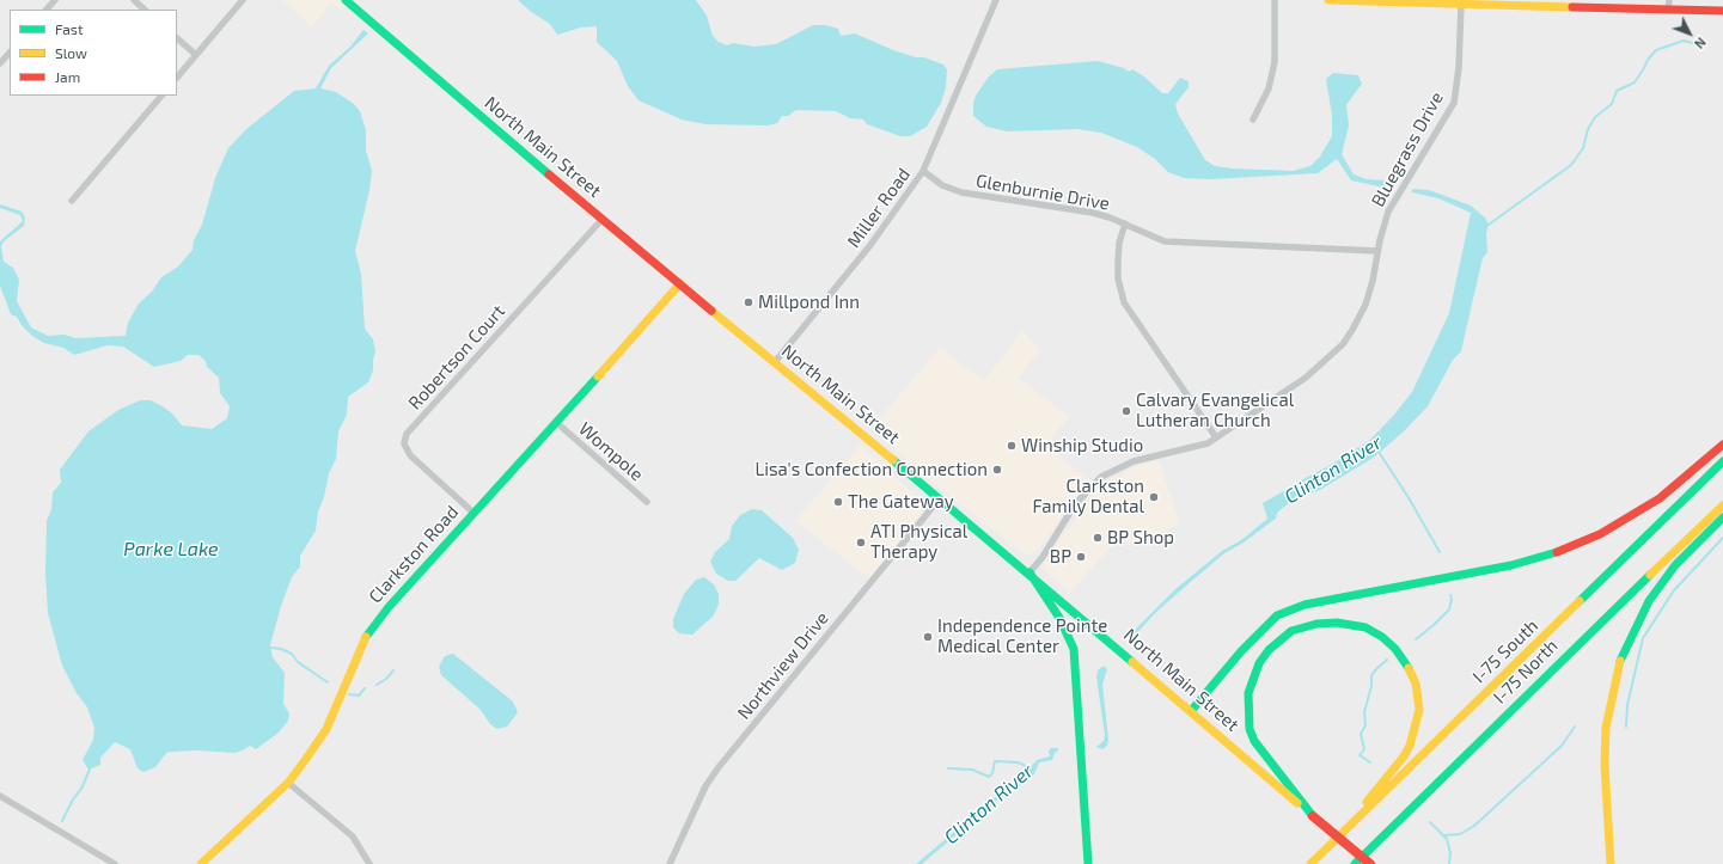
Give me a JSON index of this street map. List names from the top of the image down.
{
  "streets": {
    "main road": [
      "North Main Street",
      "Clarkston Road",
      "I-75 South",
      "I-75 North"
    ],
    "street": [
      "Bluegrass Drive",
      "Glenburnie Drive",
      "Miller Road",
      "Robertson Court",
      "Wompole",
      "Northview Drive"
    ]
  },
  "crossings": [
    ["North Main Street", "Bluegrass Drive"],
    ["North Main Street", "Miller Road"],
    ["North Main Street", "Robertson Court"],
    ["North Main Street", "Clarkston Road"],
    ["North Main Street", "Northview Drive"],
    ["Bluegrass Drive", "Glenburnie Drive"],
    ["Glenburnie Drive", "Miller Road"],
    ["Robertson Court", "Clarkston Road"],
    ["Wompole", "Clarkston Road"]
  ],
  "water": ["Clinton River", "Parke Lake"],
  "places": [
    "Millpond Inn",
    "Calvary Evangelical Lutheran Church",
    "Winship Studio",
    "Lisa's Confection Connection",
    "Clarkston Family Dental",
    "The Gateway",
    "BP Shop",
    "ATI Physical Therapy",
    "BP",
    "Independence Pointe Medical Center"
  ],
  "legend": ["Fast", "Slow", "Jam"],
  "north": "bottom right"
}
